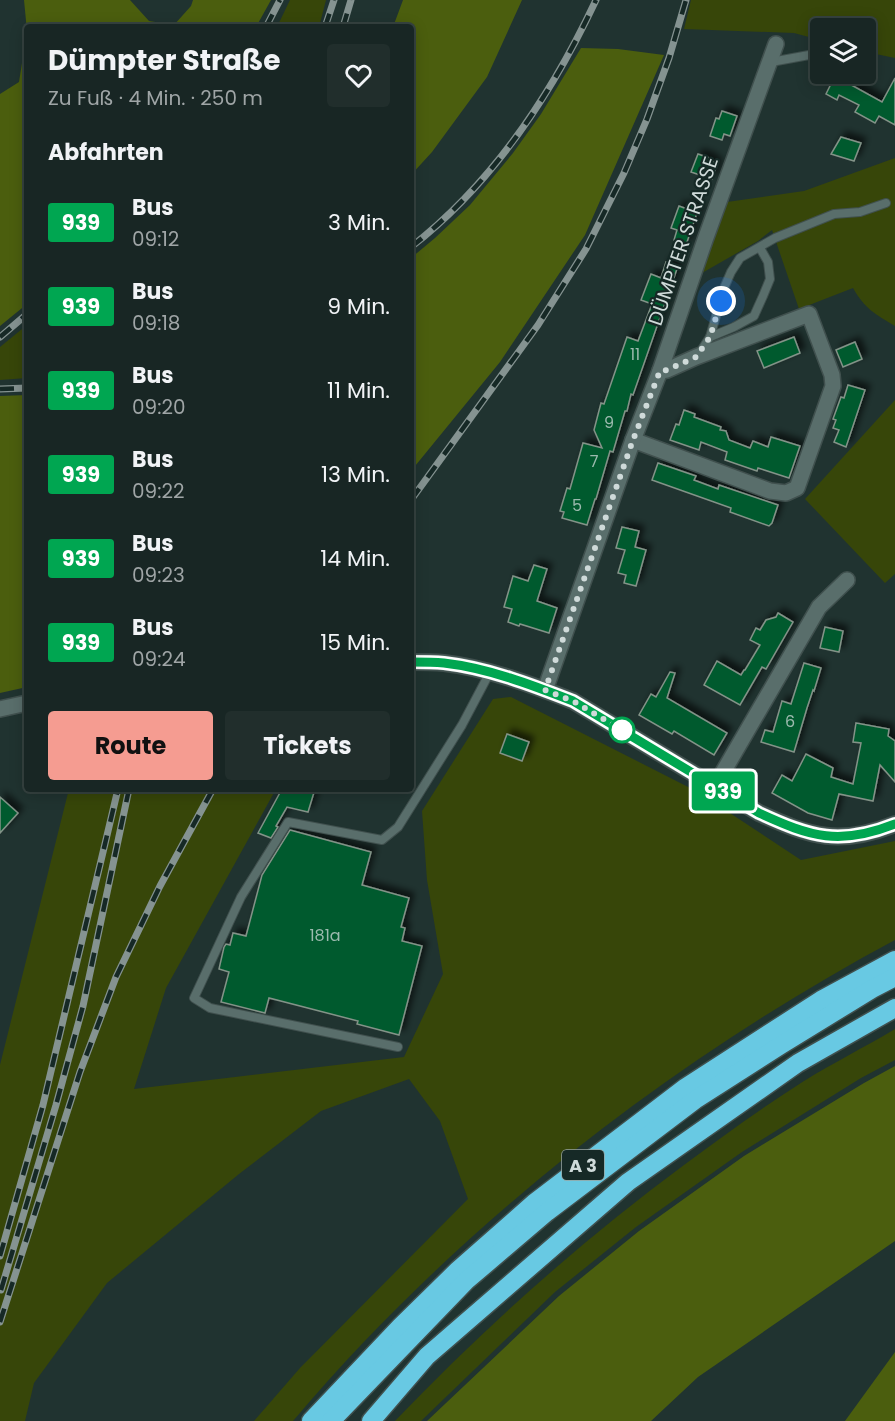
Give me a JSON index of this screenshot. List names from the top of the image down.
{
  "streets": {
    "highway": ["A 3"],
    "street": ["DÜMPTER STRASSE"]
  },
  "lines": ["bus line 939"],
  "house_numbers": [
    "11",
    "9",
    "7",
    "5",
    "6",
    "181a"
  ],
  "page": {
    "on_map": "939",
    "heading": [
      ["Dümpter Straße", "Zu Fuß · 4 Min. · 250 m"],
      "Abfahrten"
    ],
    "list": [
      {
        "mark": "939",
        "name": "Bus",
        "note": "09:12",
        "value": "3 Min."
      },
      {
        "mark": "939",
        "name": "Bus",
        "note": "09:18",
        "value": "9 Min."
      },
      {
        "mark": "939",
        "name": "Bus",
        "note": "09:20",
        "value": "11 Min."
      },
      {
        "mark": "939",
        "name": "Bus",
        "note": "09:22",
        "value": "13 Min."
      },
      {
        "mark": "939",
        "name": "Bus",
        "note": "09:23",
        "value": "14 Min."
      },
      {
        "mark": "939",
        "name": "Bus",
        "note": "09:24",
        "value": "15 Min."
      }
    ],
    "buttons": ["Route", "Tickets"]
  }
}
